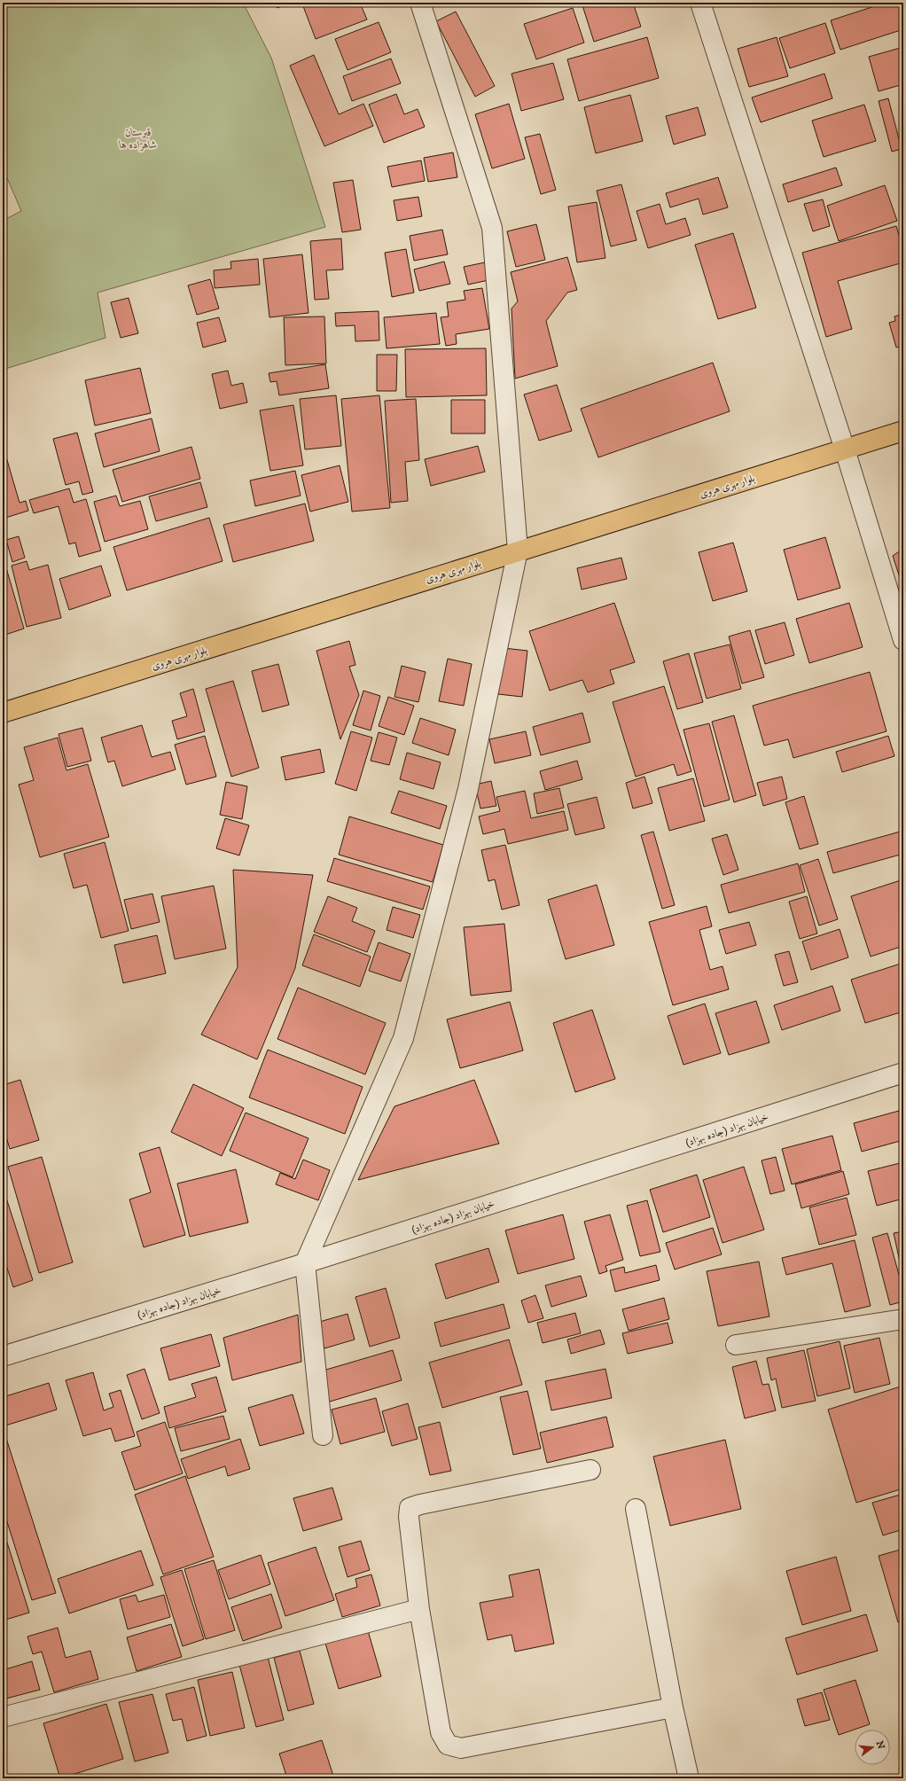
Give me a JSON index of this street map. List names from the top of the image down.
{
  "streets": {
    "highway": ["بلوار مهری هروی"],
    "street": ["خیابان بهزاد (جاده بهزاد)"]
  },
  "parks": ["قبرستان شاهزاده ها"],
  "north": "right"
}
